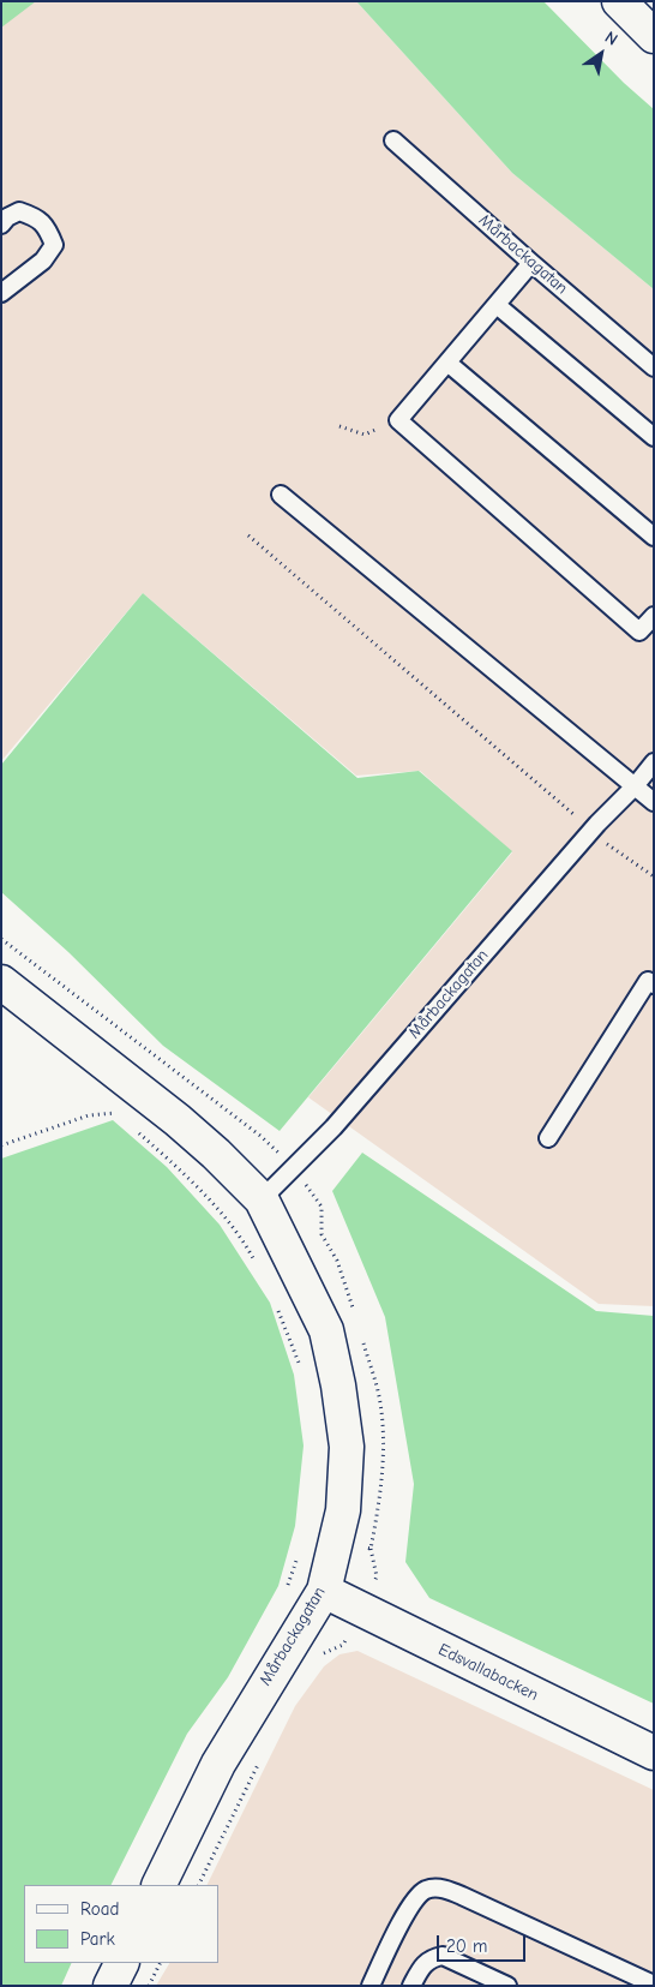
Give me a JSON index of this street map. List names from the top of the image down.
{
  "streets": {
    "main road": ["Mårbackagatan", "Edsvallabacken"]
  },
  "crossings": [
    ["Mårbackagatan", "Edsvallabacken"]
  ],
  "legend": ["Road", "Park"],
  "scale_bar": "20 m",
  "north": "top right"
}
